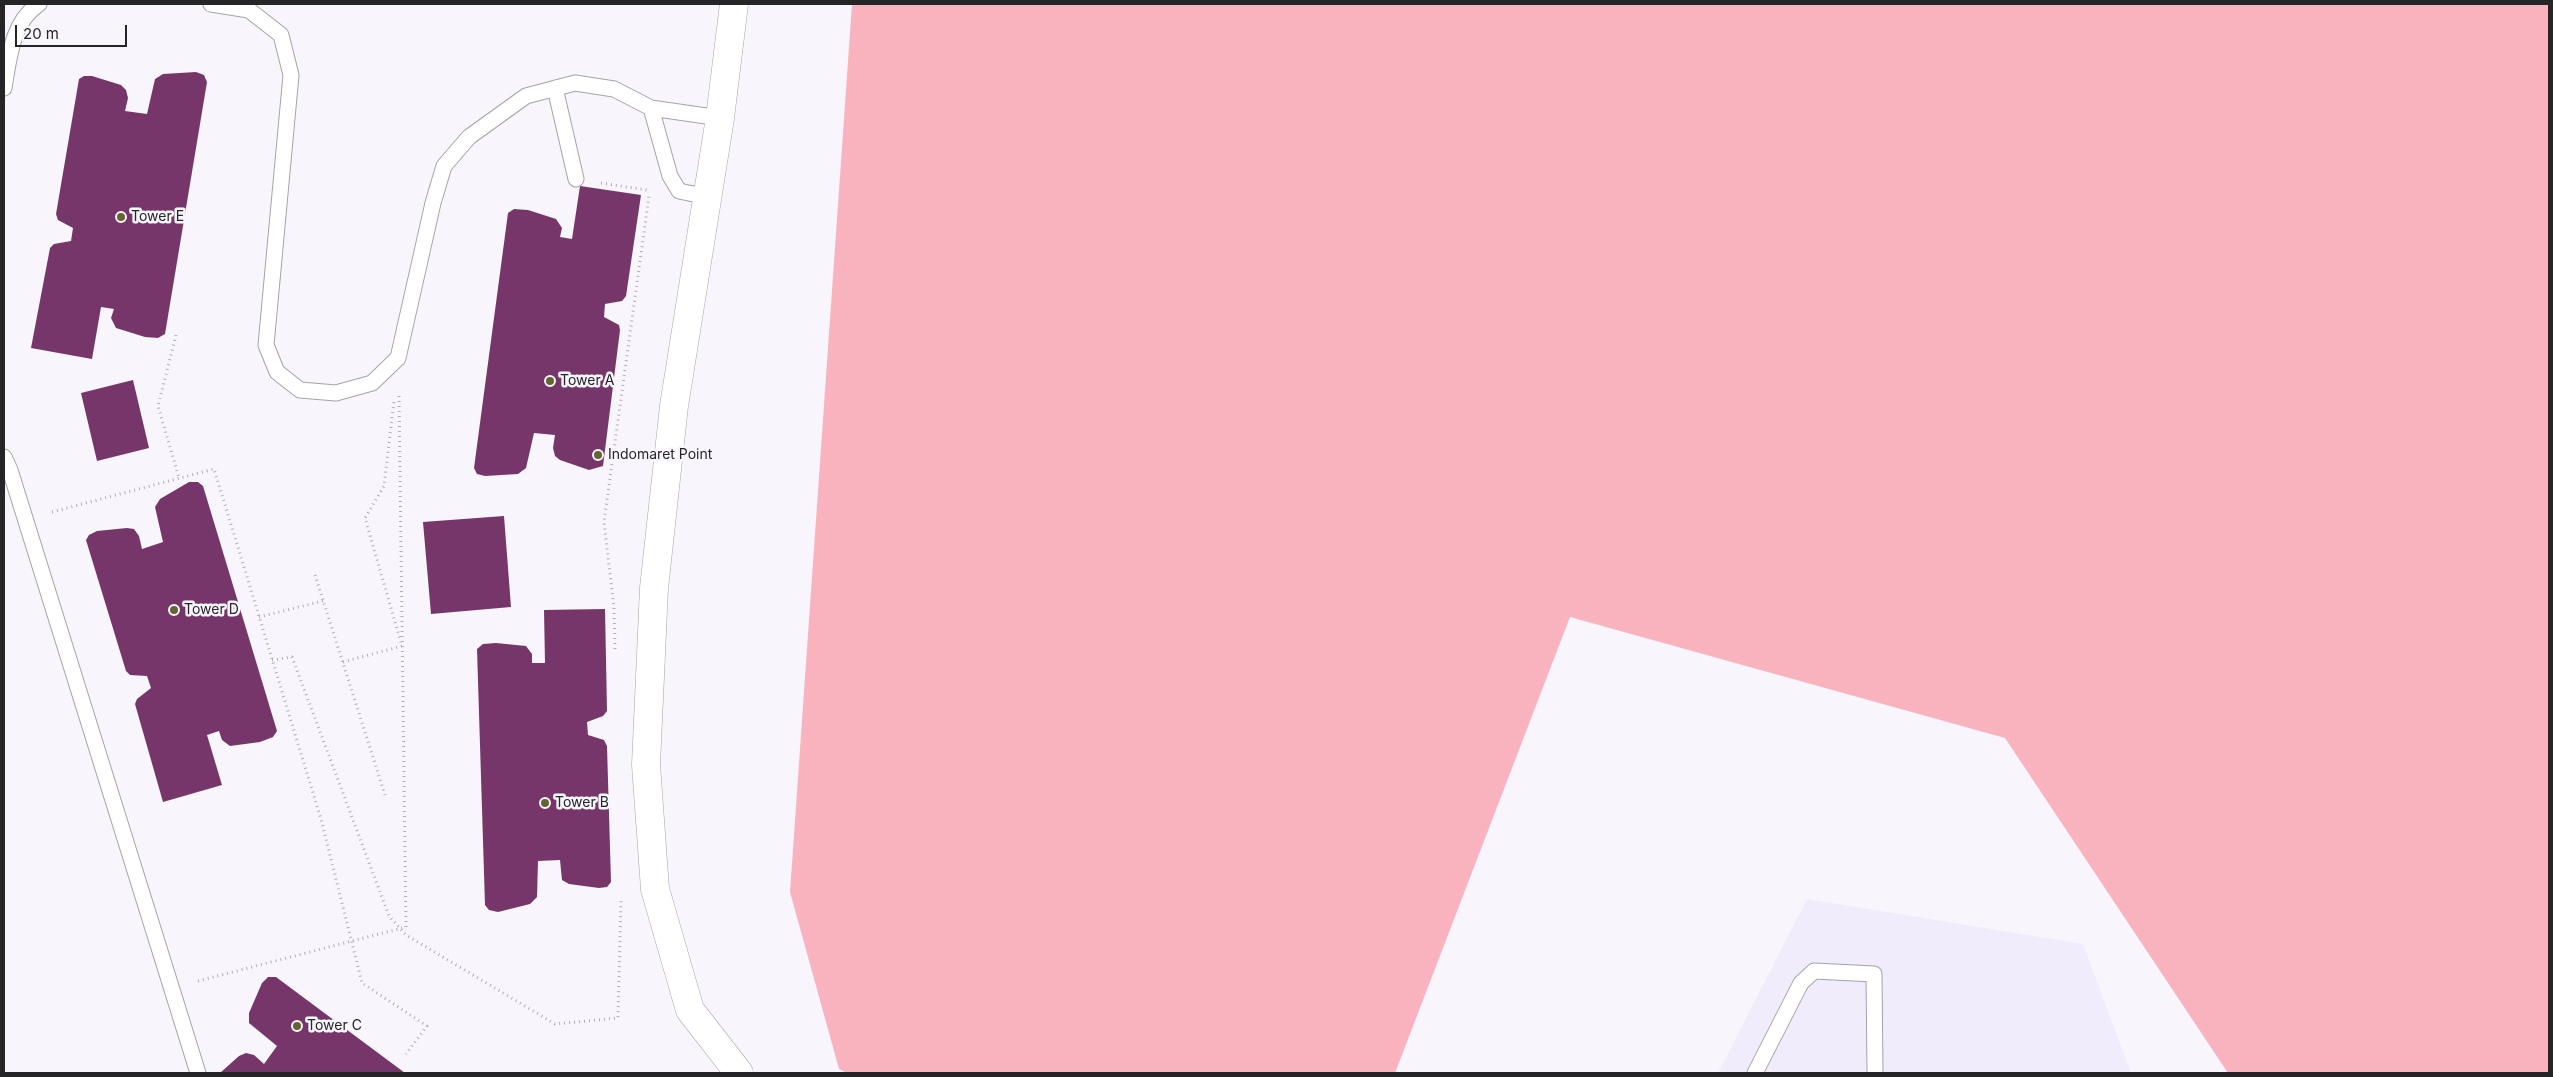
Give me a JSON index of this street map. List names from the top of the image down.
{
  "places": [
    "Tower E",
    "Tower A",
    "Indomaret Point",
    "Tower D",
    "Tower B",
    "Tower C"
  ],
  "scale_bar": "20 m"
}
